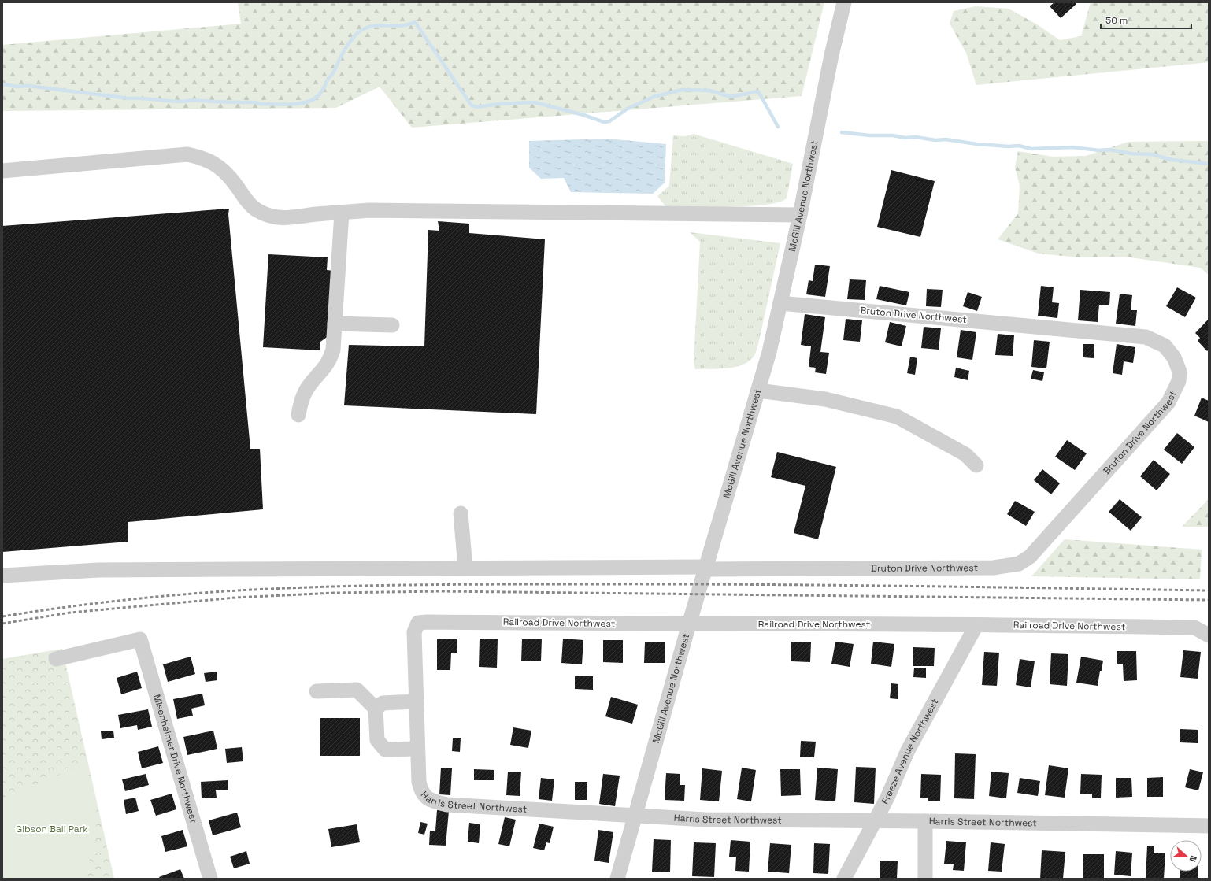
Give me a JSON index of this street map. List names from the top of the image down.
{
  "streets": {
    "street": [
      "McGill Avenue Northwest",
      "Bruton Drive Northwest",
      "Railroad Drive Northwest",
      "Freeze Avenue Northwest",
      "Misenheimer Drive Northwest",
      "Harris Street Northwest"
    ]
  },
  "crossings": [
    ["McGill Avenue Northwest", "Bruton Drive Northwest"],
    ["McGill Avenue Northwest", "Railroad Drive Northwest"],
    ["McGill Avenue Northwest", "Harris Street Northwest"],
    ["Railroad Drive Northwest", "Freeze Avenue Northwest"],
    ["Railroad Drive Northwest", "Harris Street Northwest"],
    ["Freeze Avenue Northwest", "Harris Street Northwest"]
  ],
  "parks": ["Gibson Ball Park"],
  "scale_bar": "50 m",
  "north": "right"
}
